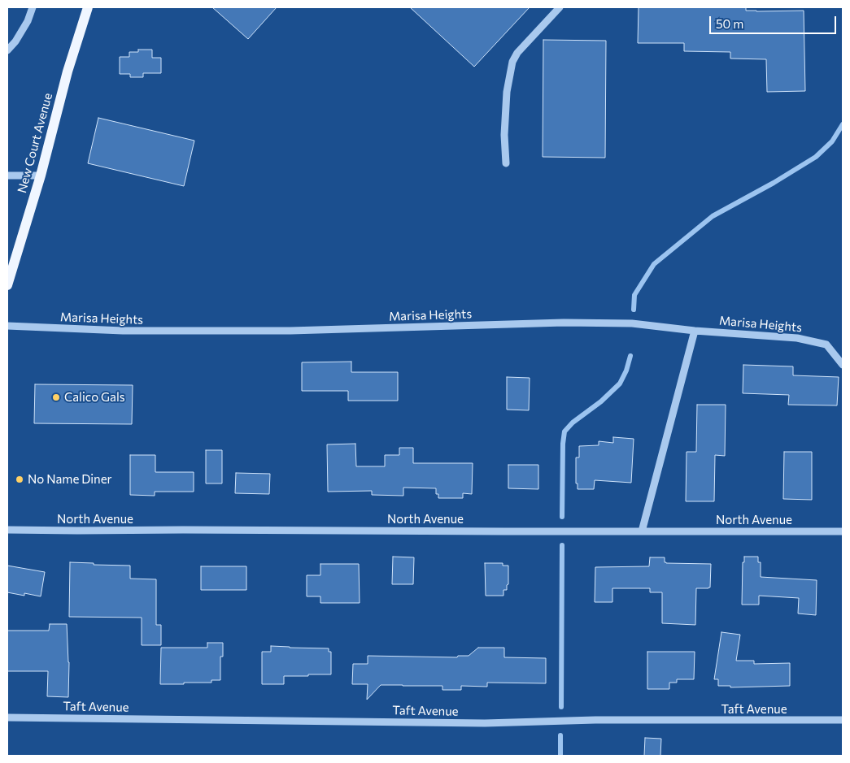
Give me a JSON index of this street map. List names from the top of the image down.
{
  "streets": {
    "main road": ["New Court Avenue"],
    "street": ["Marisa Heights", "North Avenue", "Taft Avenue"]
  },
  "places": ["Calico Gals", "No Name Diner"],
  "scale_bar": "50 m"
}
